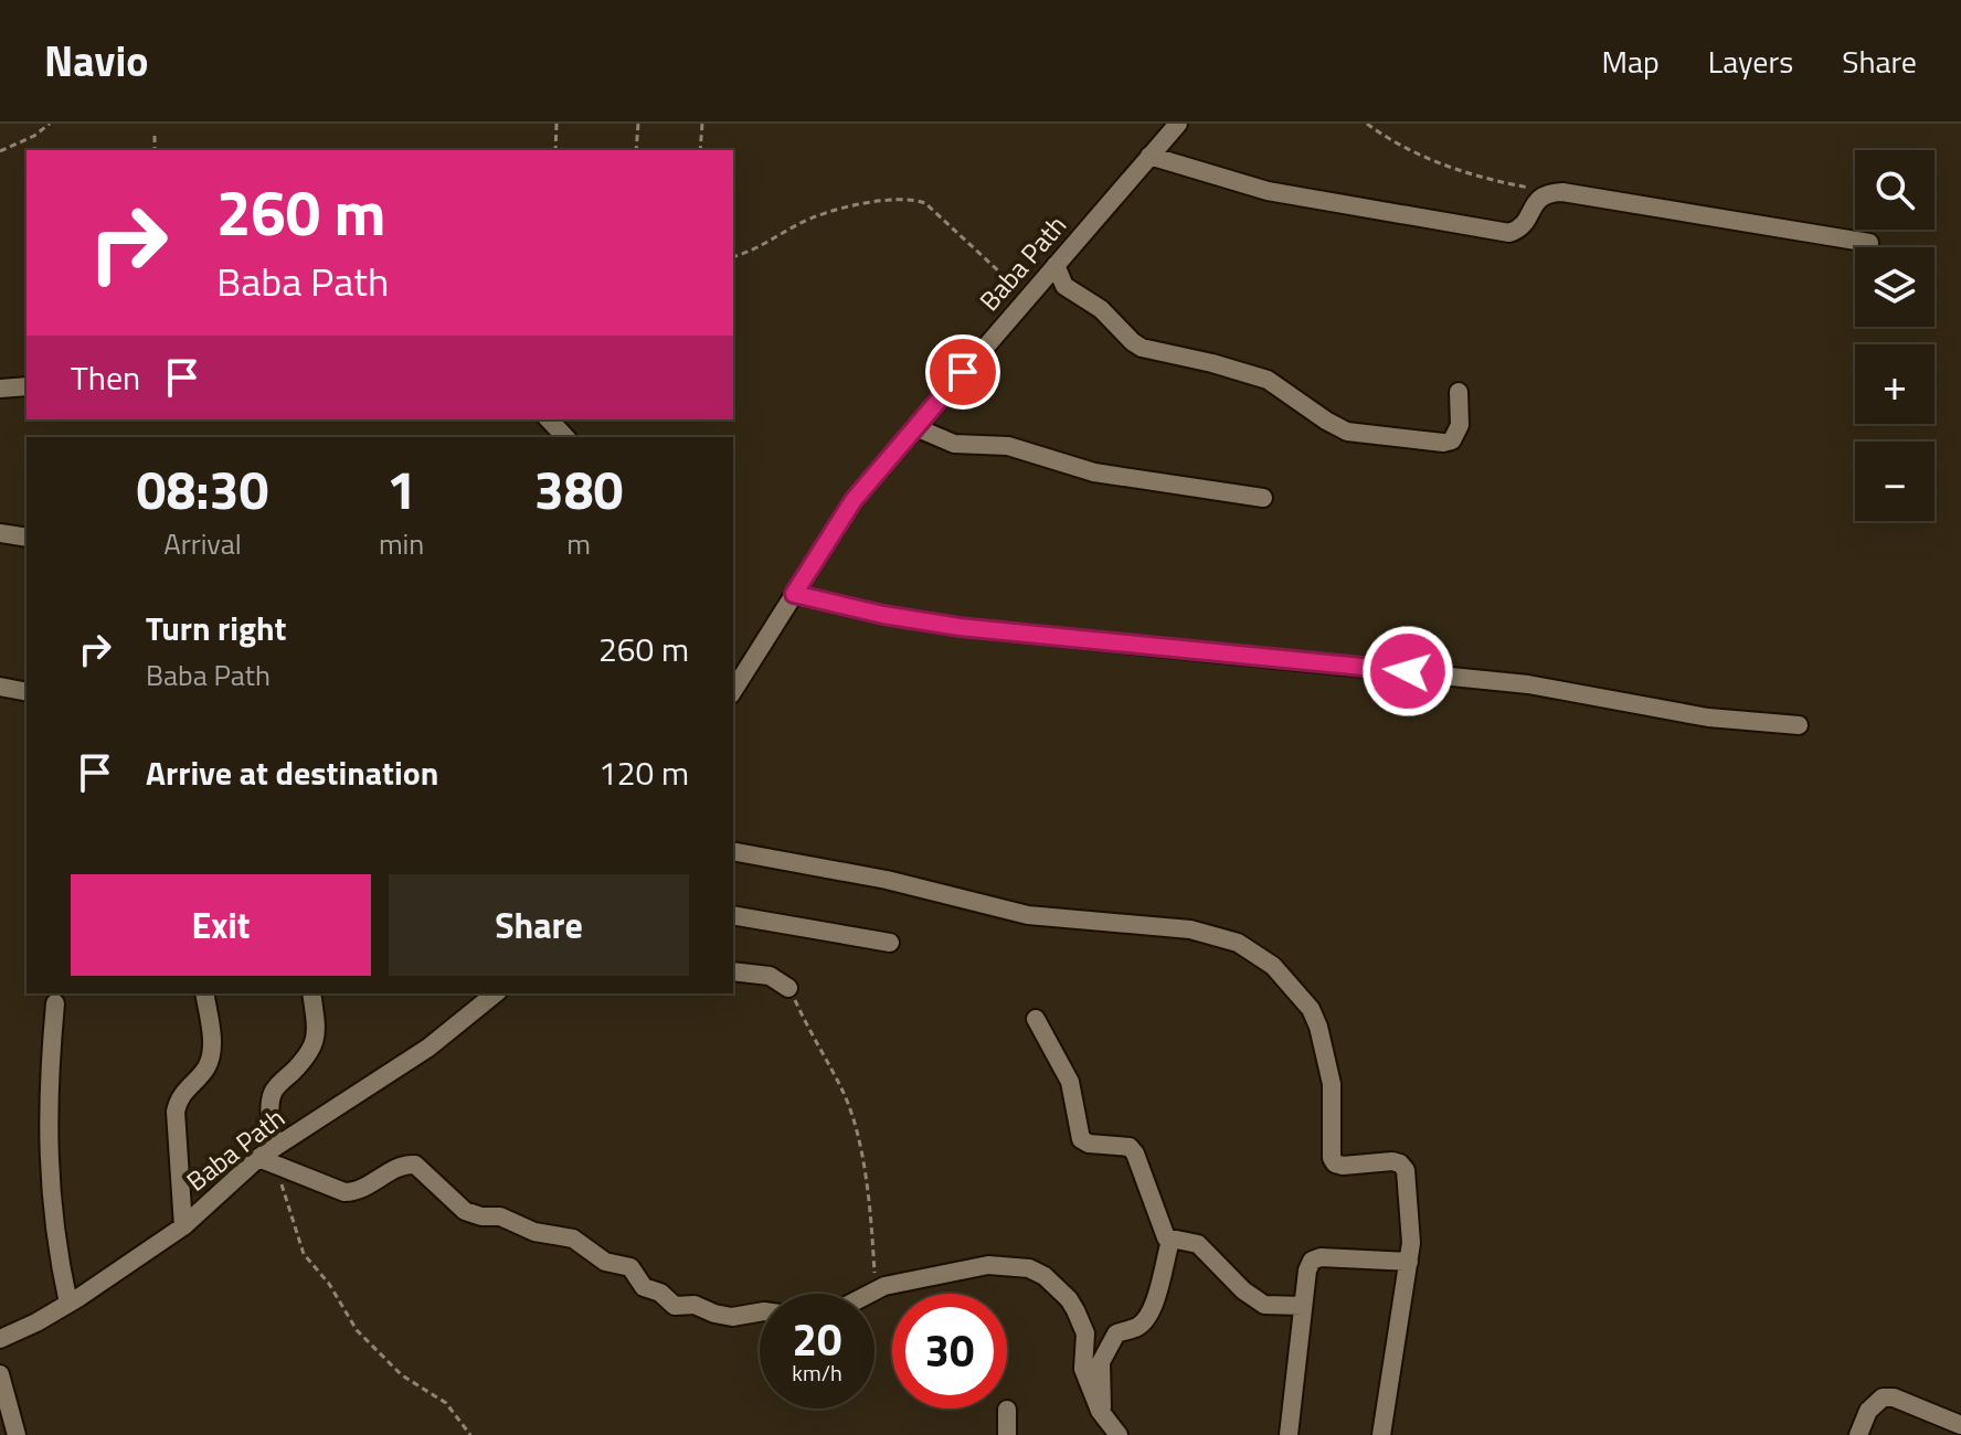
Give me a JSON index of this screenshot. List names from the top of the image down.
{
  "streets": {
    "street": ["Baba Path"]
  },
  "page": {
    "header": "Navio",
    "nav": ["Map", "Layers", "Share"],
    "map_buttons": ["+", "−"],
    "turn": ["260 m", "Baba Path"],
    "then": "Then",
    "eta": [
      "08:30",
      "Arrival",
      "1",
      "min",
      "380",
      "m"
    ],
    "list": [
      {
        "name": "Turn right",
        "note": "Baba Path",
        "value": "260 m"
      },
      {
        "name": "Arrive at destination",
        "value": "120 m"
      }
    ],
    "buttons": ["Exit", "Share"],
    "speed": "20 km/h",
    "limit": "30"
  }
}
